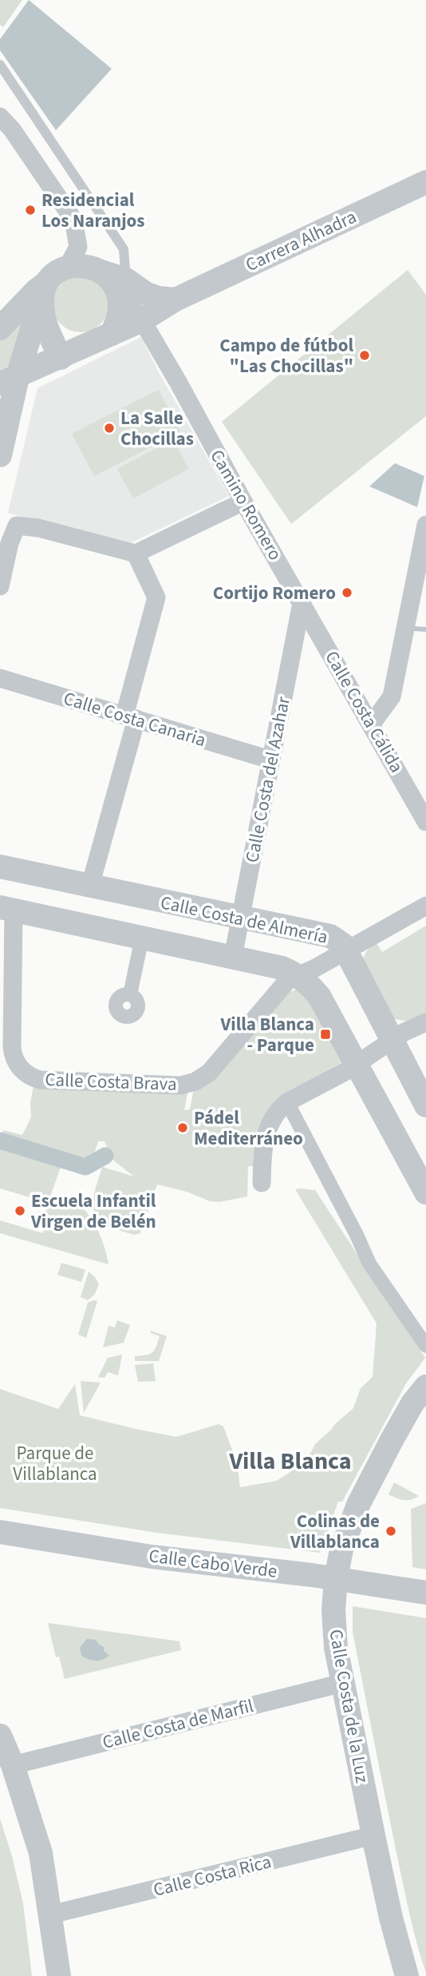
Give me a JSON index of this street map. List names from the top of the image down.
{
  "streets": {
    "street": [
      "Carrera Alhadra",
      "Camino Romero",
      "Calle Costa Cálida",
      "Calle Costa Canaria",
      "Calle Costa del Azahar",
      "Calle Costa de Almería",
      "Calle Costa Brava",
      "Calle Cabo Verde",
      "Calle Costa de la Luz",
      "Calle Costa de Marfil",
      "Calle Costa Rica"
    ]
  },
  "crossings": [
    ["Carrera Alhadra", "Camino Romero"],
    ["Camino Romero", "Calle Costa Cálida"],
    ["Camino Romero", "Calle Costa del Azahar"],
    ["Calle Costa Cálida", "Calle Costa del Azahar"],
    ["Calle Costa Canaria", "Calle Costa del Azahar"],
    ["Calle Costa del Azahar", "Calle Costa de Almería"],
    ["Calle Costa de Almería", "Calle Costa Brava"],
    ["Calle Cabo Verde", "Calle Costa de la Luz"],
    ["Calle Costa de la Luz", "Calle Costa de Marfil"],
    ["Calle Costa de la Luz", "Calle Costa Rica"]
  ],
  "districts": ["Villa Blanca"],
  "parks": ["Parque de Villablanca"],
  "places": {
    "other": [
      "Residencial Los Naranjos",
      "Campo de fútbol \"Las Chocillas\"",
      "La Salle Chocillas",
      "Cortijo Romero",
      "Pádel Mediterráneo",
      "Escuela Infantil Virgen de Belén",
      "Colinas de Villablanca"
    ],
    "transit": ["Villa Blanca - Parque"]
  }
}
